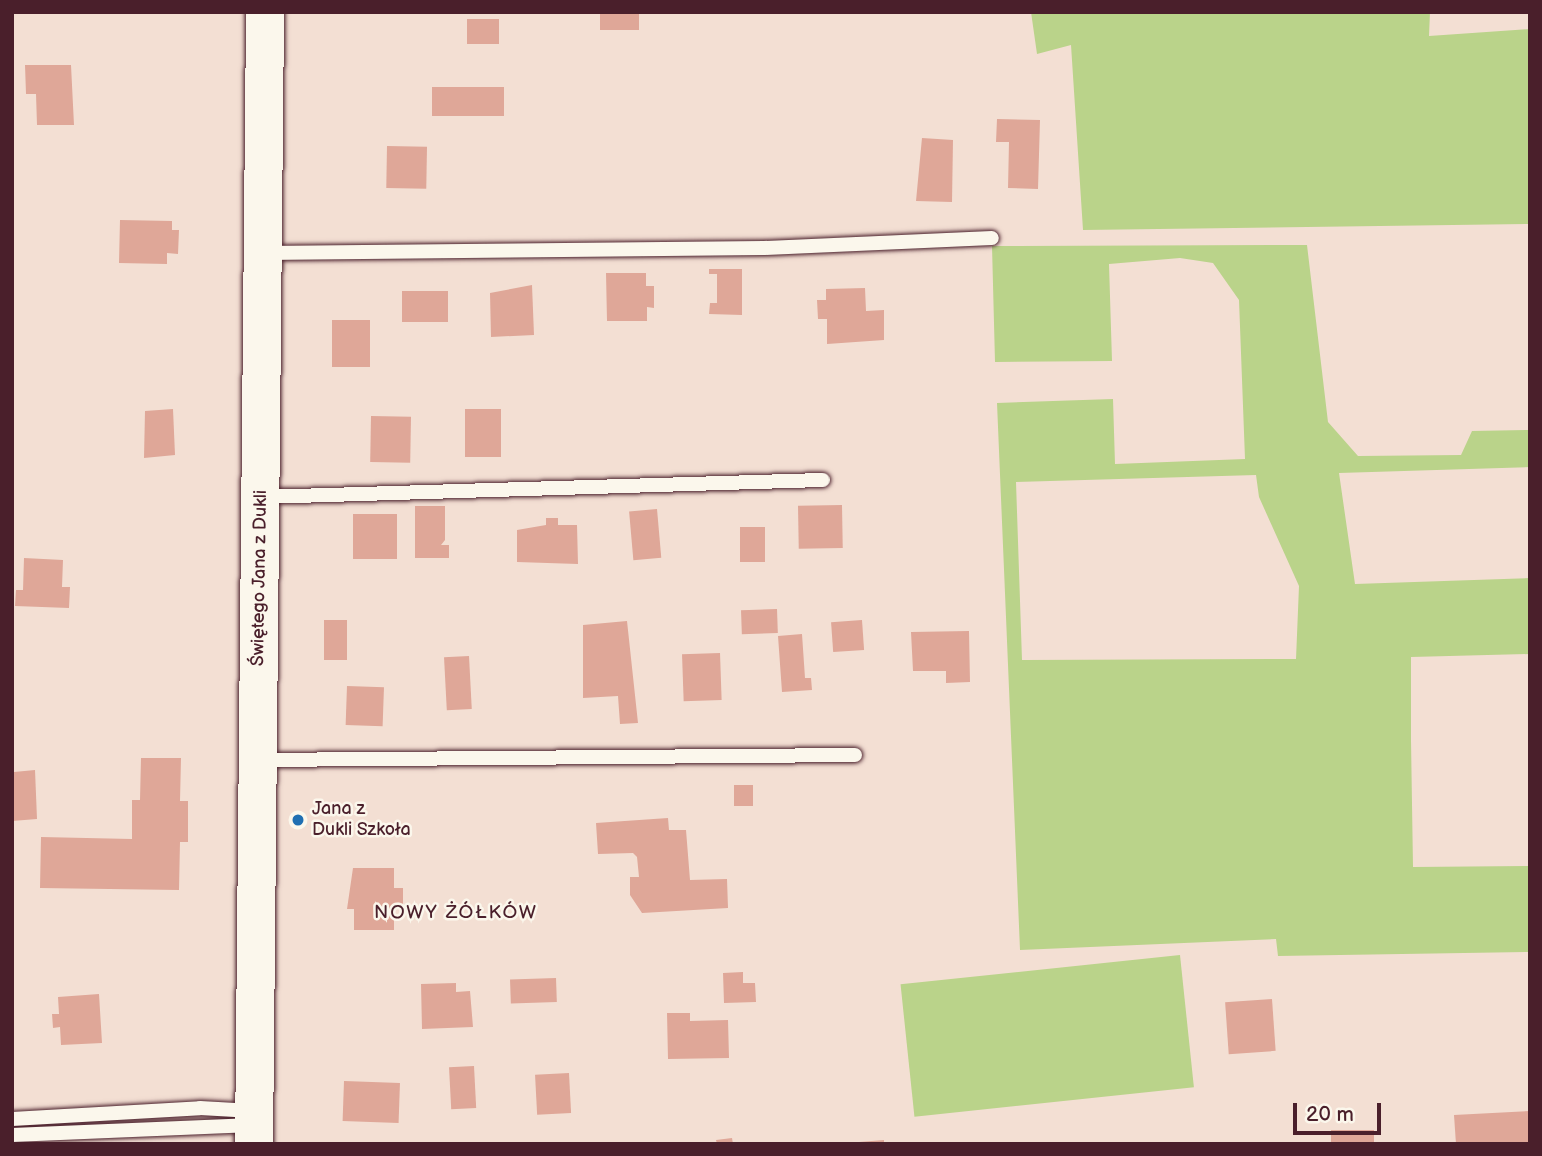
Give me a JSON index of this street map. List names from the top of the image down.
{
  "streets": {
    "main road": ["Świętego Jana z Dukli"]
  },
  "districts": ["NOWY ŻÓŁKÓW"],
  "places": ["Jana z Dukli Szkoła"],
  "scale_bar": "20 m"
}
